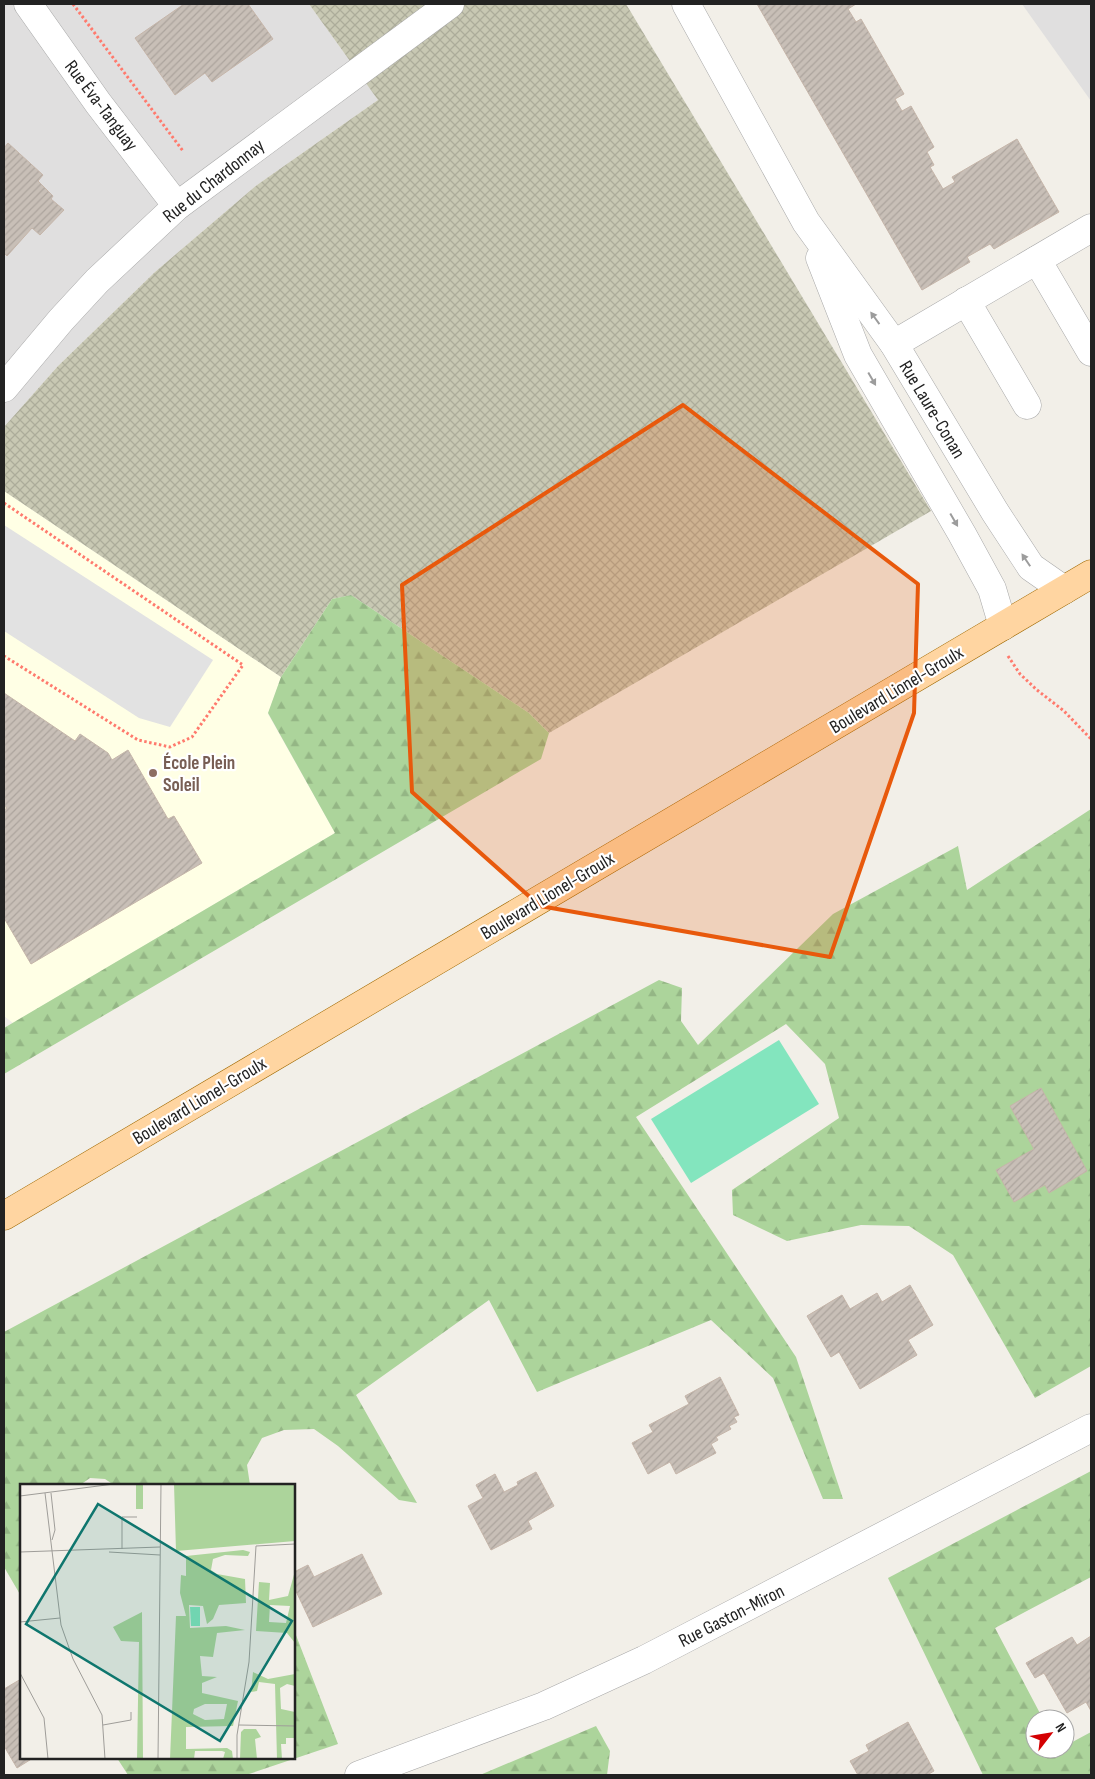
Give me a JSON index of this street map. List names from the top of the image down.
{
  "streets": {
    "main road": ["Boulevard Lionel-Groulx"],
    "street": [
      "Rue Éva-Tanguay",
      "Rue du Chardonnay",
      "Rue Laure-Conan",
      "Rue Gaston-Miron"
    ]
  },
  "crossings": [
    ["Rue Éva-Tanguay", "Rue du Chardonnay"],
    ["Rue Laure-Conan", "Boulevard Lionel-Groulx"]
  ],
  "places": ["École Plein Soleil"],
  "north": "top right"
}
